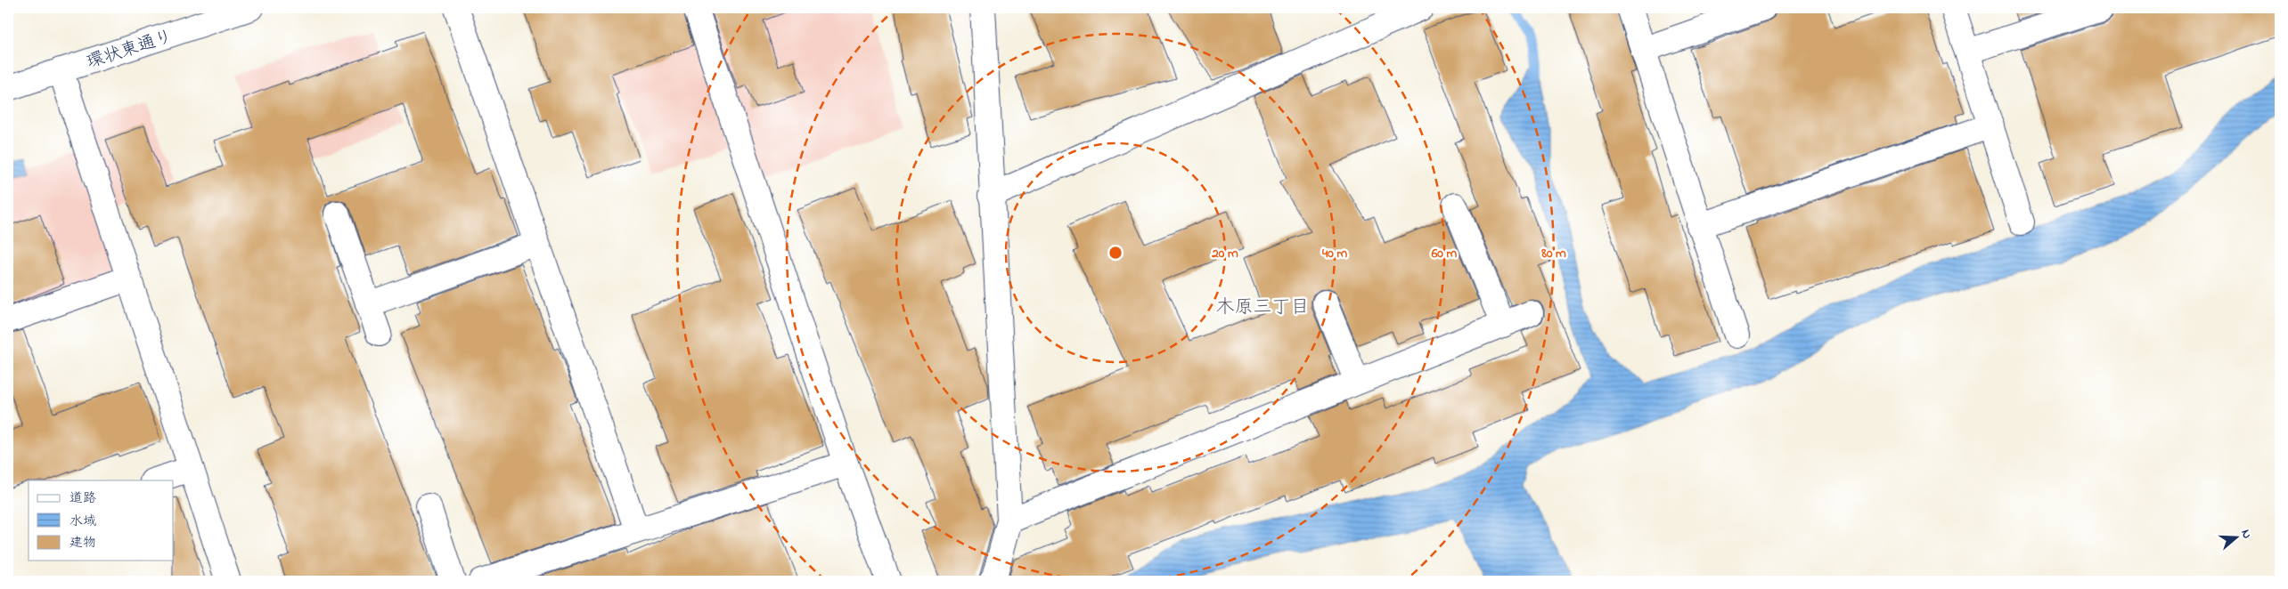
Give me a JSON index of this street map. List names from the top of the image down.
{
  "streets": {
    "street": ["環状東通り"]
  },
  "districts": ["木原三丁目"],
  "legend": ["道路", "水域", "建物"],
  "north": "right",
  "rings": [
    "20 m",
    "40 m",
    "60 m",
    "80 m"
  ]
}
